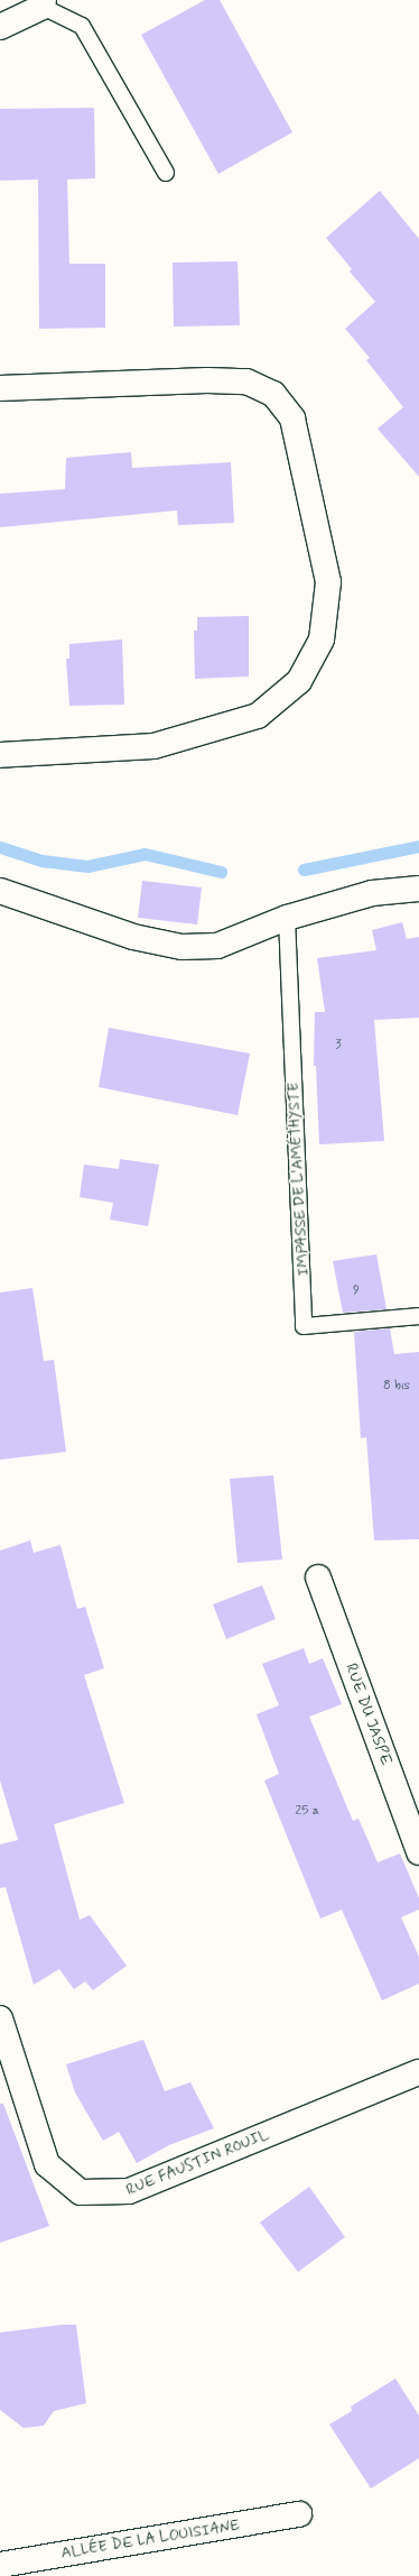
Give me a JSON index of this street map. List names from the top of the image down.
{
  "streets": {
    "street": ["RUE DU JASPE", "RUE FAUSTIN ROUIL", "ALLÉE DE LA LOUISIANE"],
    "lane": ["IMPASSE DE L'AMÉTHYSTE"]
  },
  "house_numbers": [
    "3",
    "9",
    "8 bis",
    "25 a"
  ]
}
